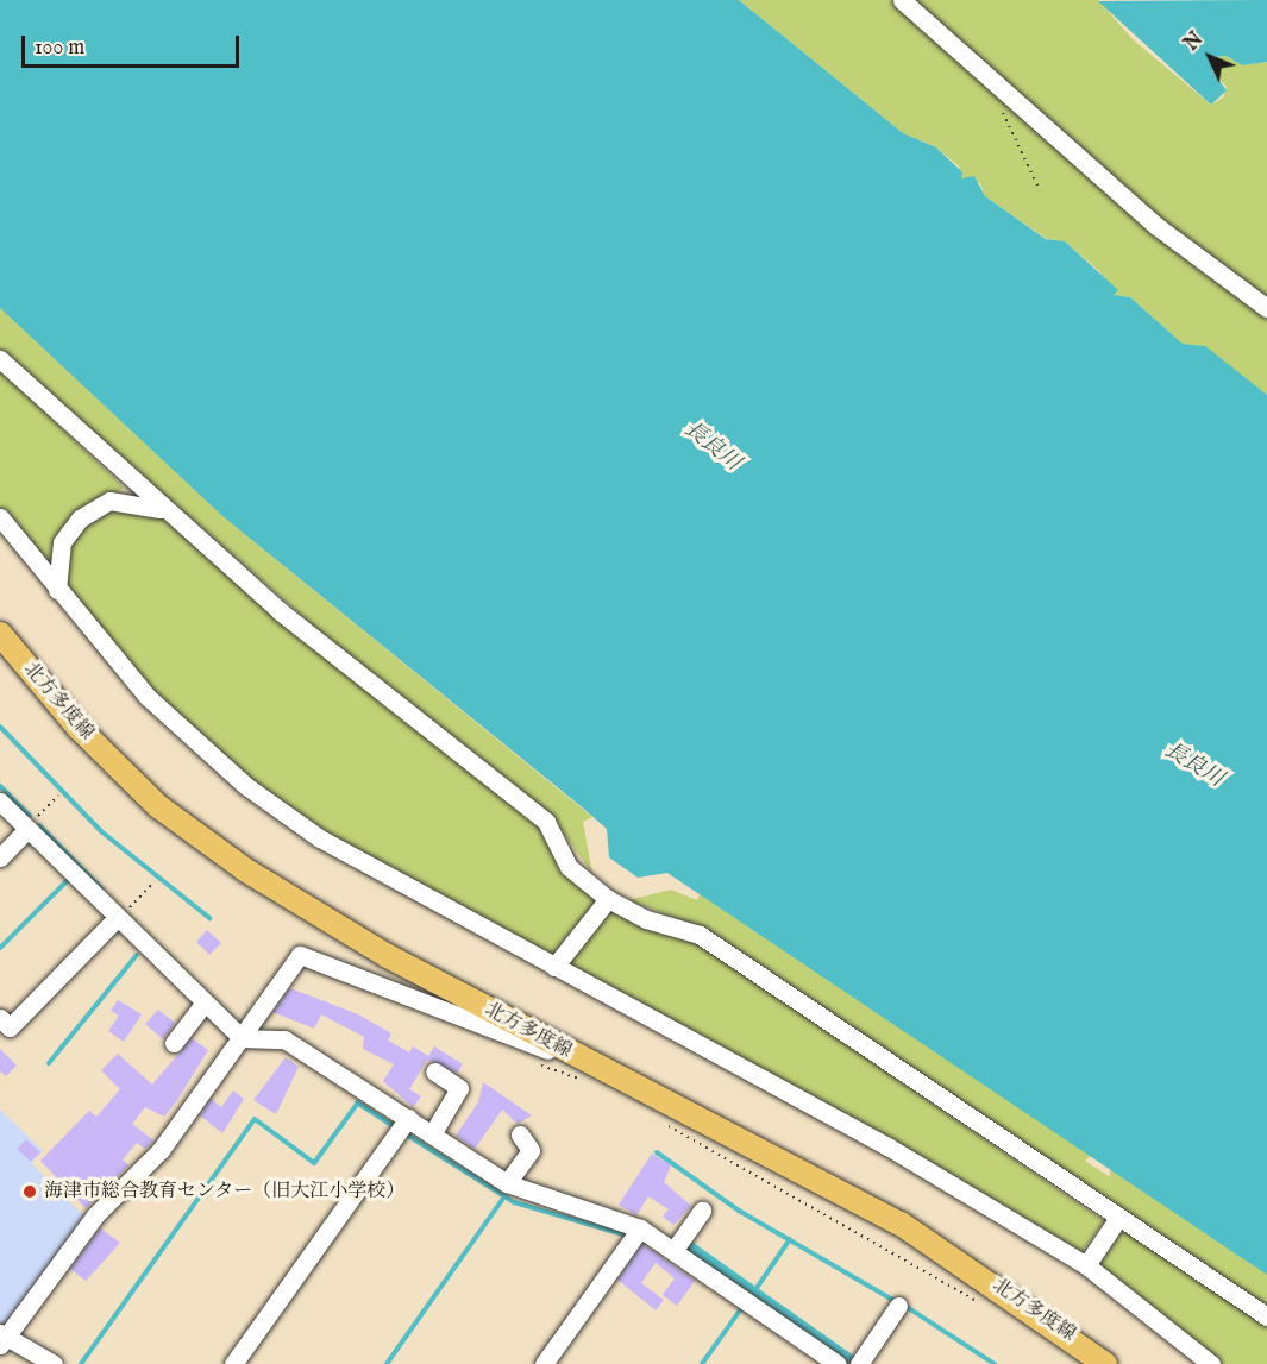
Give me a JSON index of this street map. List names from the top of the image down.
{
  "streets": {
    "main road": ["北方多度線"]
  },
  "water": ["長良川"],
  "places": ["海津市総合教育センター（旧大江小学校）"],
  "scale_bar": "100 m",
  "north": "top left"
}
